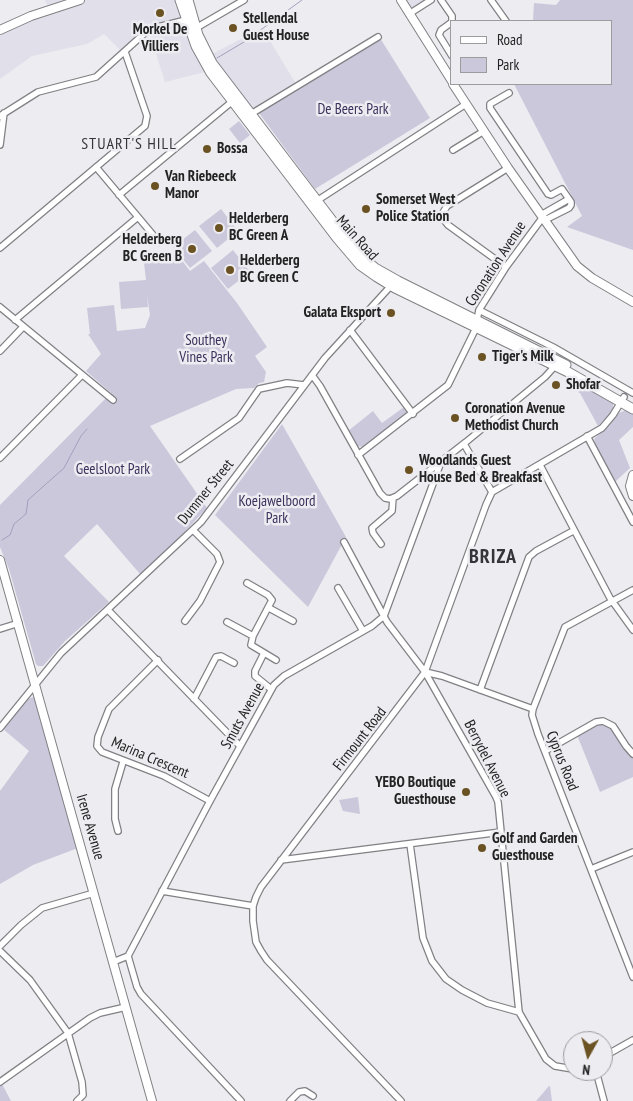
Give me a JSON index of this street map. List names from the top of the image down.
{
  "streets": {
    "main road": ["Main Road"],
    "street": [
      "Coronation Avenue",
      "Dummer Street",
      "Smuts Avenue",
      "Firmount Road",
      "Marina Crescent",
      "Berrydel Avenue",
      "Cyprus Road",
      "Irene Avenue"
    ]
  },
  "crossings": [
    ["Main Road", "Coronation Avenue"],
    ["Main Road", "Dummer Street"],
    ["Dummer Street", "Irene Avenue"],
    ["Smuts Avenue", "Marina Crescent"],
    ["Smuts Avenue", "Berrydel Avenue"],
    ["Firmount Road", "Berrydel Avenue"]
  ],
  "districts": ["STUART'S HILL", "BRIZA"],
  "parks": [
    "De Beers Park",
    "Southey Vines Park",
    "Geelsloot Park",
    "Koejawelboord Park"
  ],
  "places": [
    "Morkel De Villiers",
    "Stellendal Guest House",
    "Bossa",
    "Van Riebeeck Manor",
    "Somerset West Police Station",
    "Helderberg BC Green A",
    "Helderberg BC Green B",
    "Helderberg BC Green C",
    "Galata Eksport",
    "Tiger's Milk",
    "Shofar",
    "Coronation Avenue Methodist Church",
    "Woodlands Guest House Bed & Breakfast",
    "YEBO Boutique Guesthouse",
    "Golf and Garden Guesthouse"
  ],
  "legend": ["Road", "Park"],
  "north": "bottom"
}
